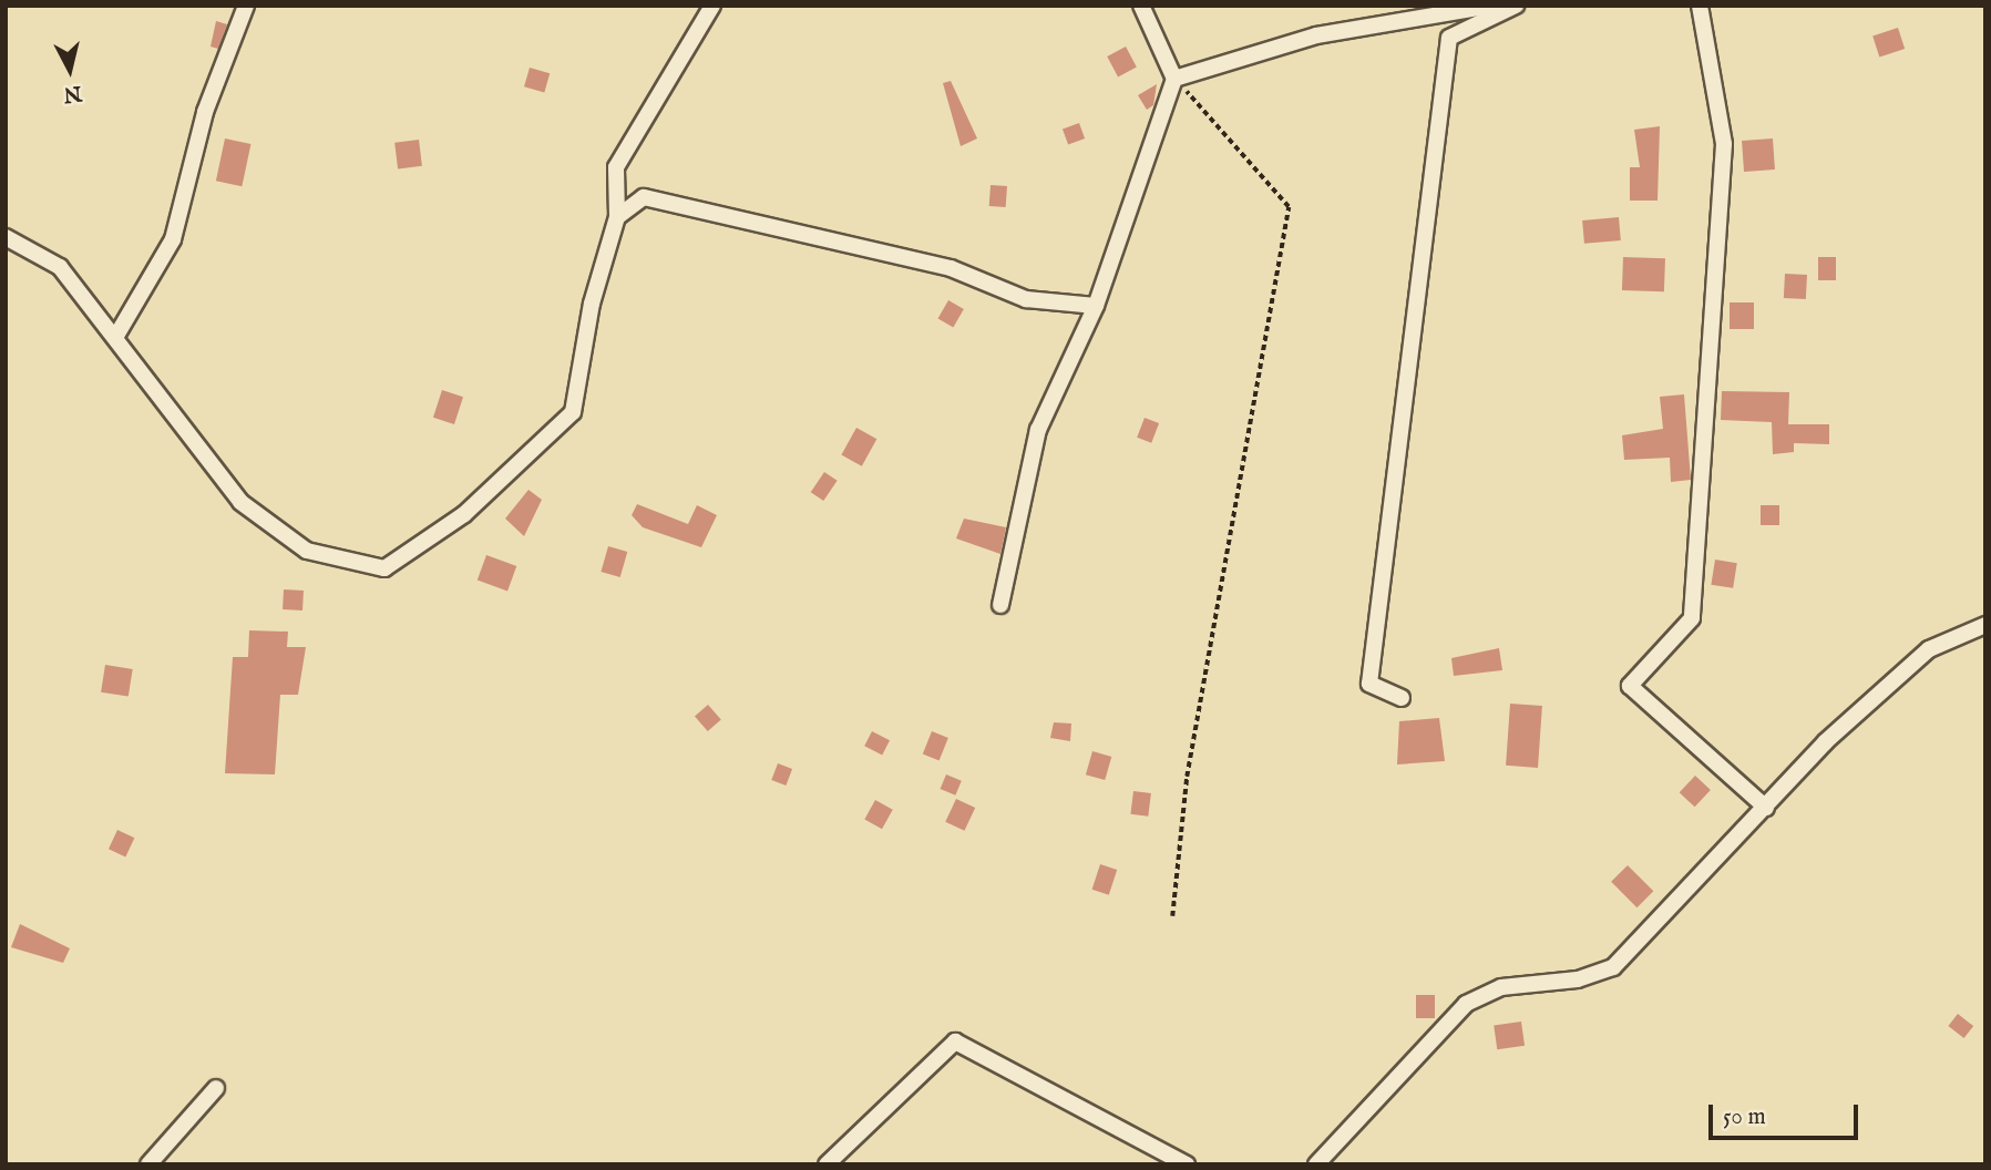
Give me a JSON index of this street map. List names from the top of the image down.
{
  "scale_bar": "50 m",
  "north": "bottom"
}
